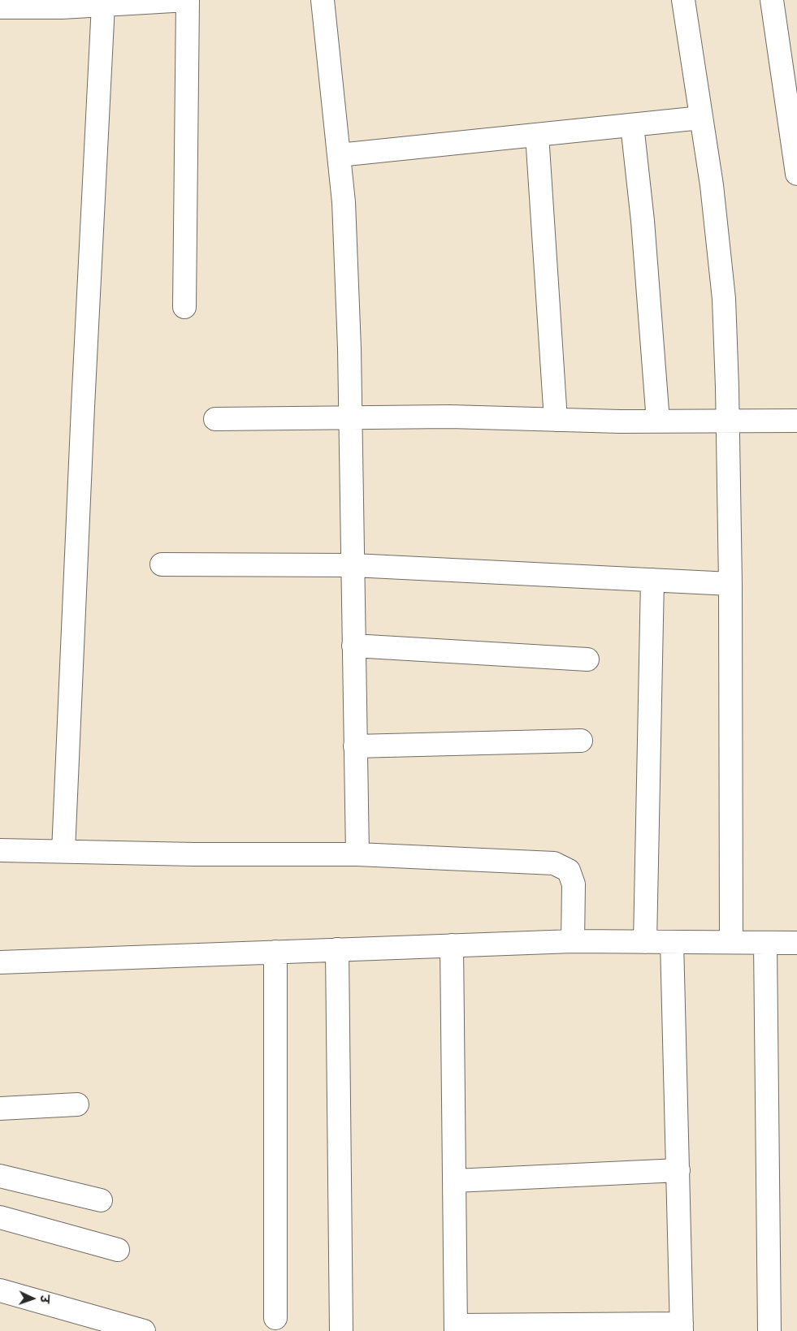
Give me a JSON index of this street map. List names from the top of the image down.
{
  "north": "right"
}
